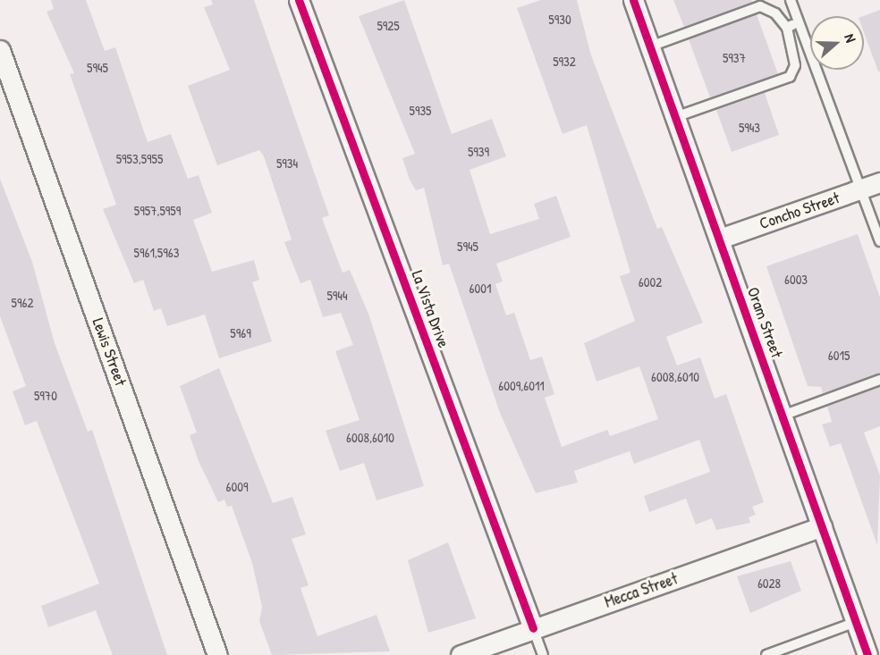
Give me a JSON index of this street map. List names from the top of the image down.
{
  "streets": {
    "street": [
      "Concho Street",
      "La Vista Drive",
      "Oram Street",
      "Lewis Street",
      "Mecca Street"
    ]
  },
  "crossings": [
    ["Concho Street", "Oram Street"],
    ["La Vista Drive", "Mecca Street"],
    ["Oram Street", "Mecca Street"]
  ],
  "house_numbers": [
    "5930",
    "5925",
    "5937",
    "5932",
    "5945",
    "5935",
    "5943",
    "5939",
    "5953,5955",
    "5934",
    "5957,5959",
    "5945",
    "5961,5963",
    "6003",
    "6002",
    "6001",
    "5944",
    "5962",
    "5969",
    "6015",
    "6008,6010",
    "6009,6011",
    "5970",
    "6008,6010",
    "6009",
    "6028"
  ],
  "north": "right"
}
